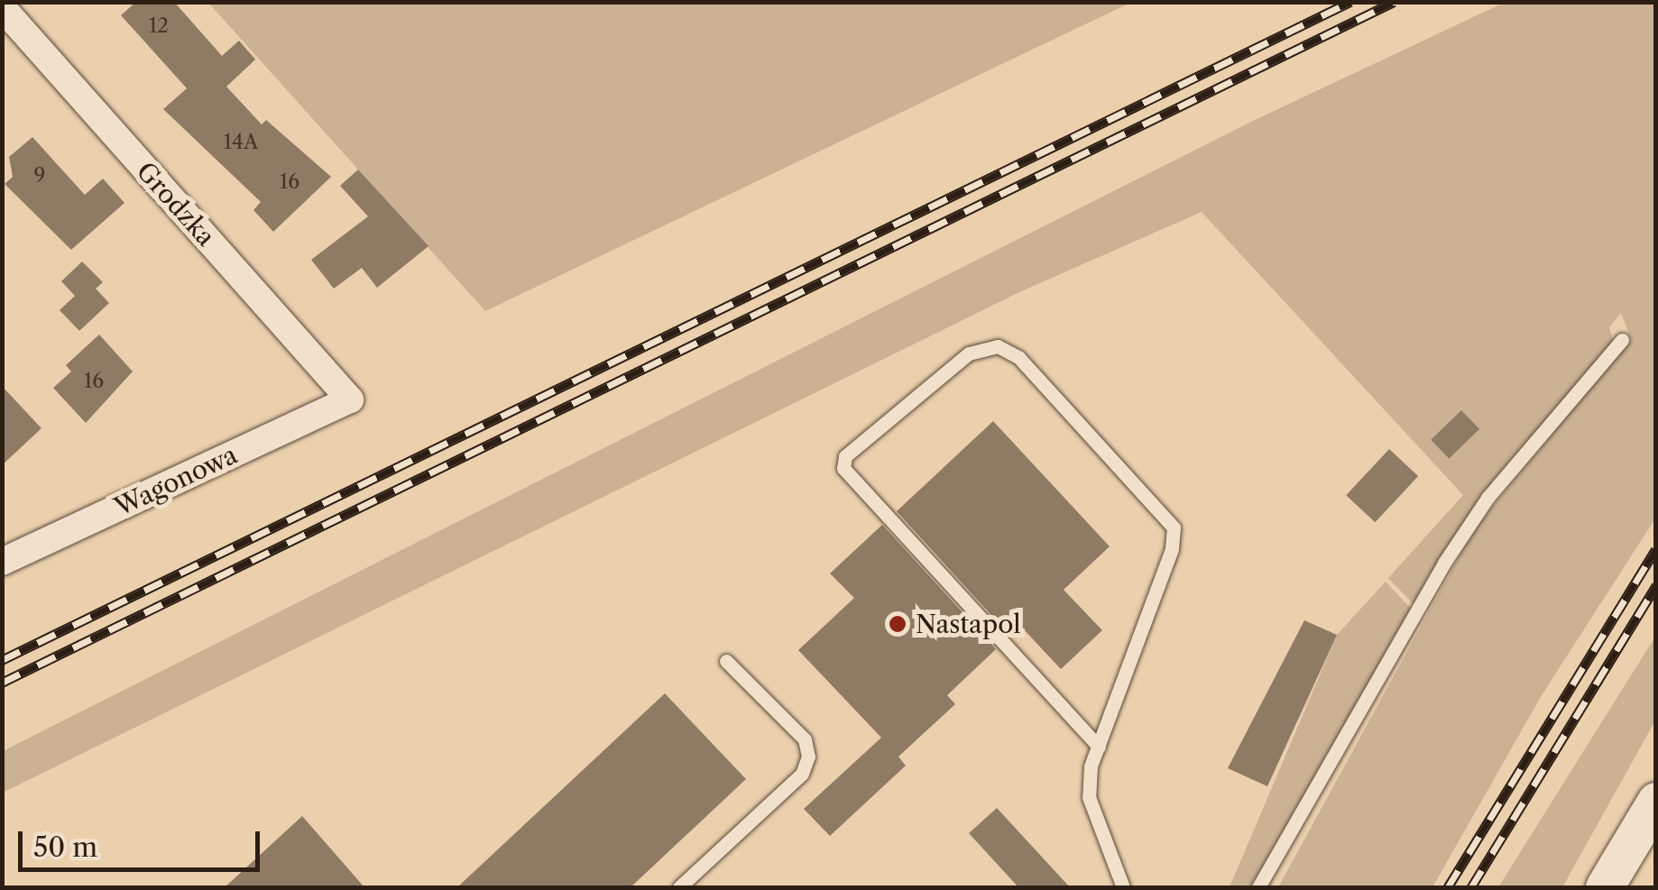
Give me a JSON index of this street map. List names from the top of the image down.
{
  "streets": {
    "street": ["Grodzka", "Wagonowa"]
  },
  "crossings": [
    ["Grodzka", "Wagonowa"]
  ],
  "places": ["Nastapol"],
  "house_numbers": [
    "12",
    "14A",
    "9",
    "16",
    "16"
  ],
  "scale_bar": "50 m"
}
